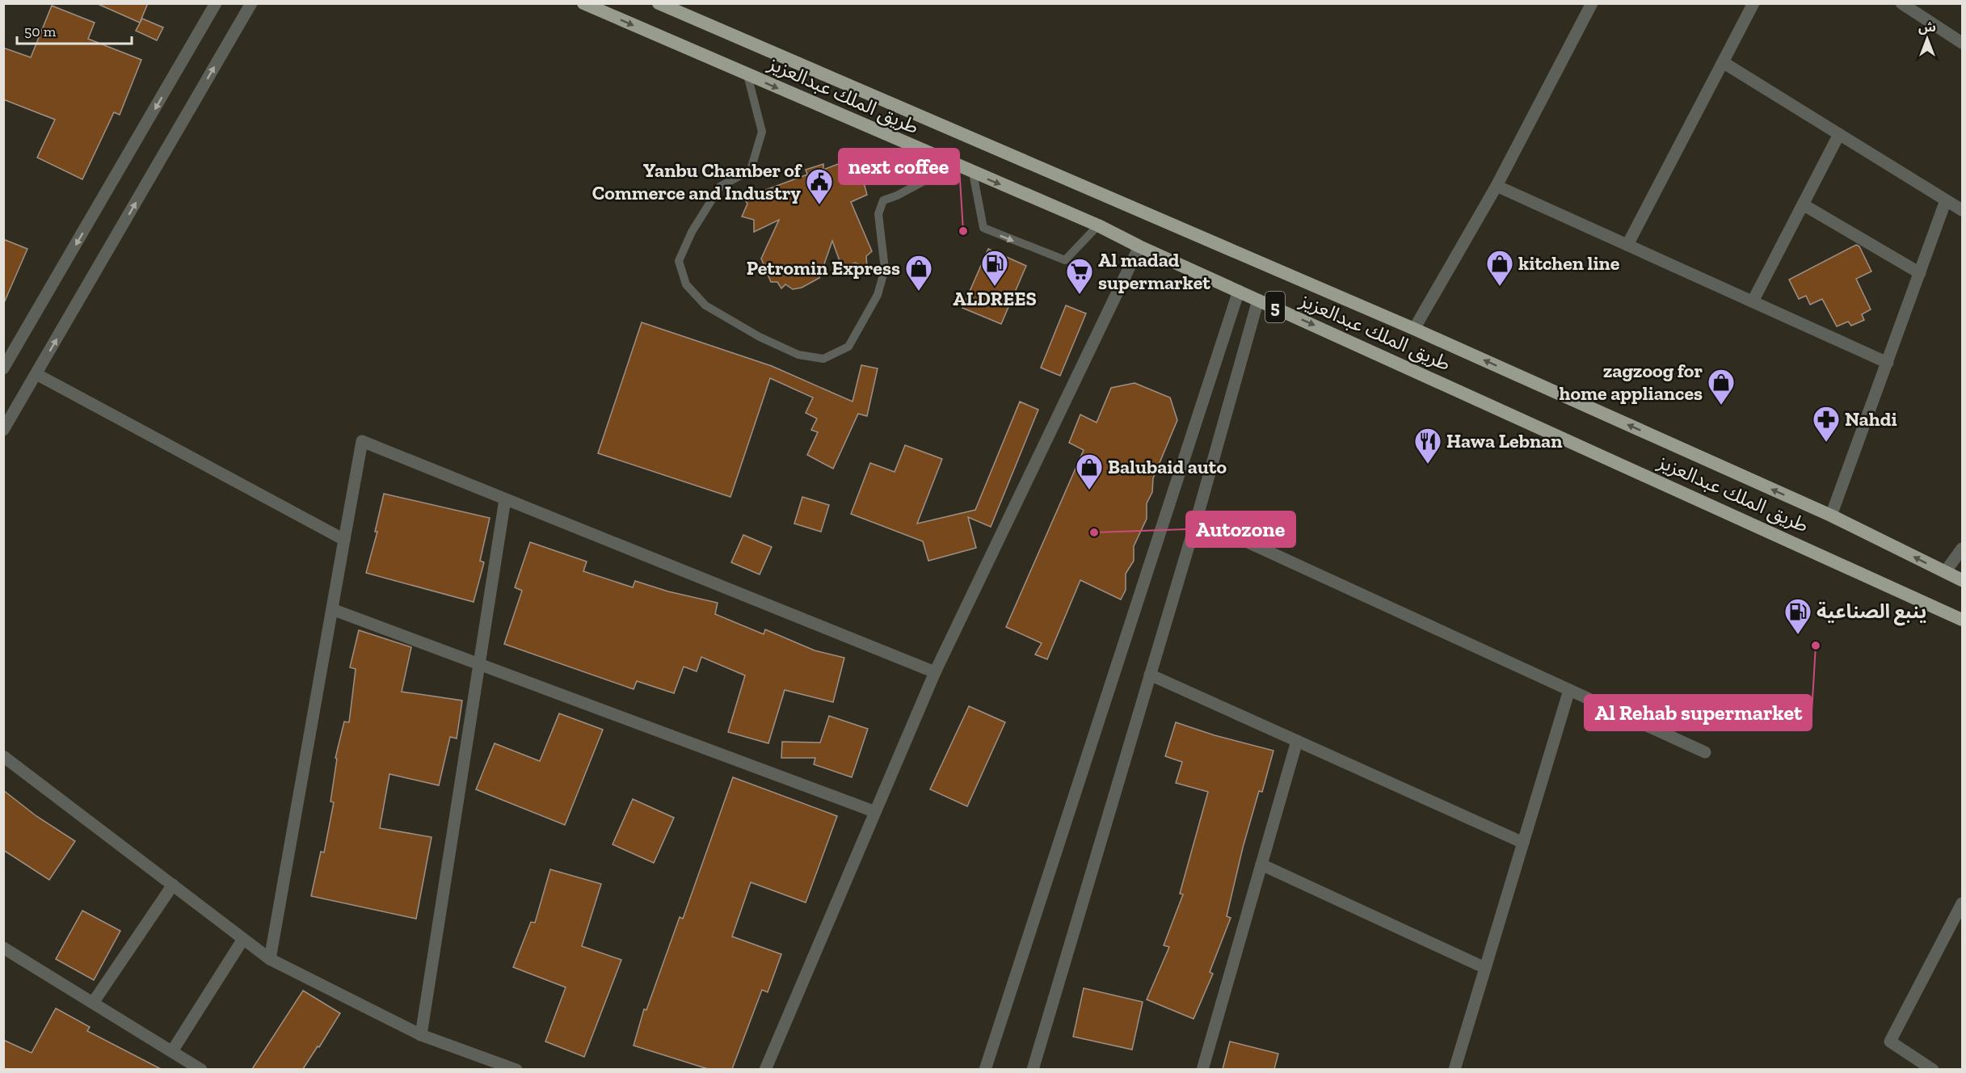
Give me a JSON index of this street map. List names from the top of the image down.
{
  "streets": {
    "highway": ["طريق الملك عبدالعزيز", "5"]
  },
  "places": {
    "public building": ["Yanbu Chamber of Commerce and Industry"],
    "other": ["next coffee", "Autozone", "Al Rehab supermarket"],
    "fuel station": ["ALDREES", "ينبع الصناعية"],
    "shop": [
      "kitchen line",
      "Petromin Express",
      "zagzoog for home appliances",
      "Balubaid auto"
    ],
    "supermarket": ["Al madad supermarket"],
    "pharmacy": ["Nahdi"],
    "restaurant": ["Hawa Lebnan"]
  },
  "scale_bar": "50 m",
  "north": "top"
}
